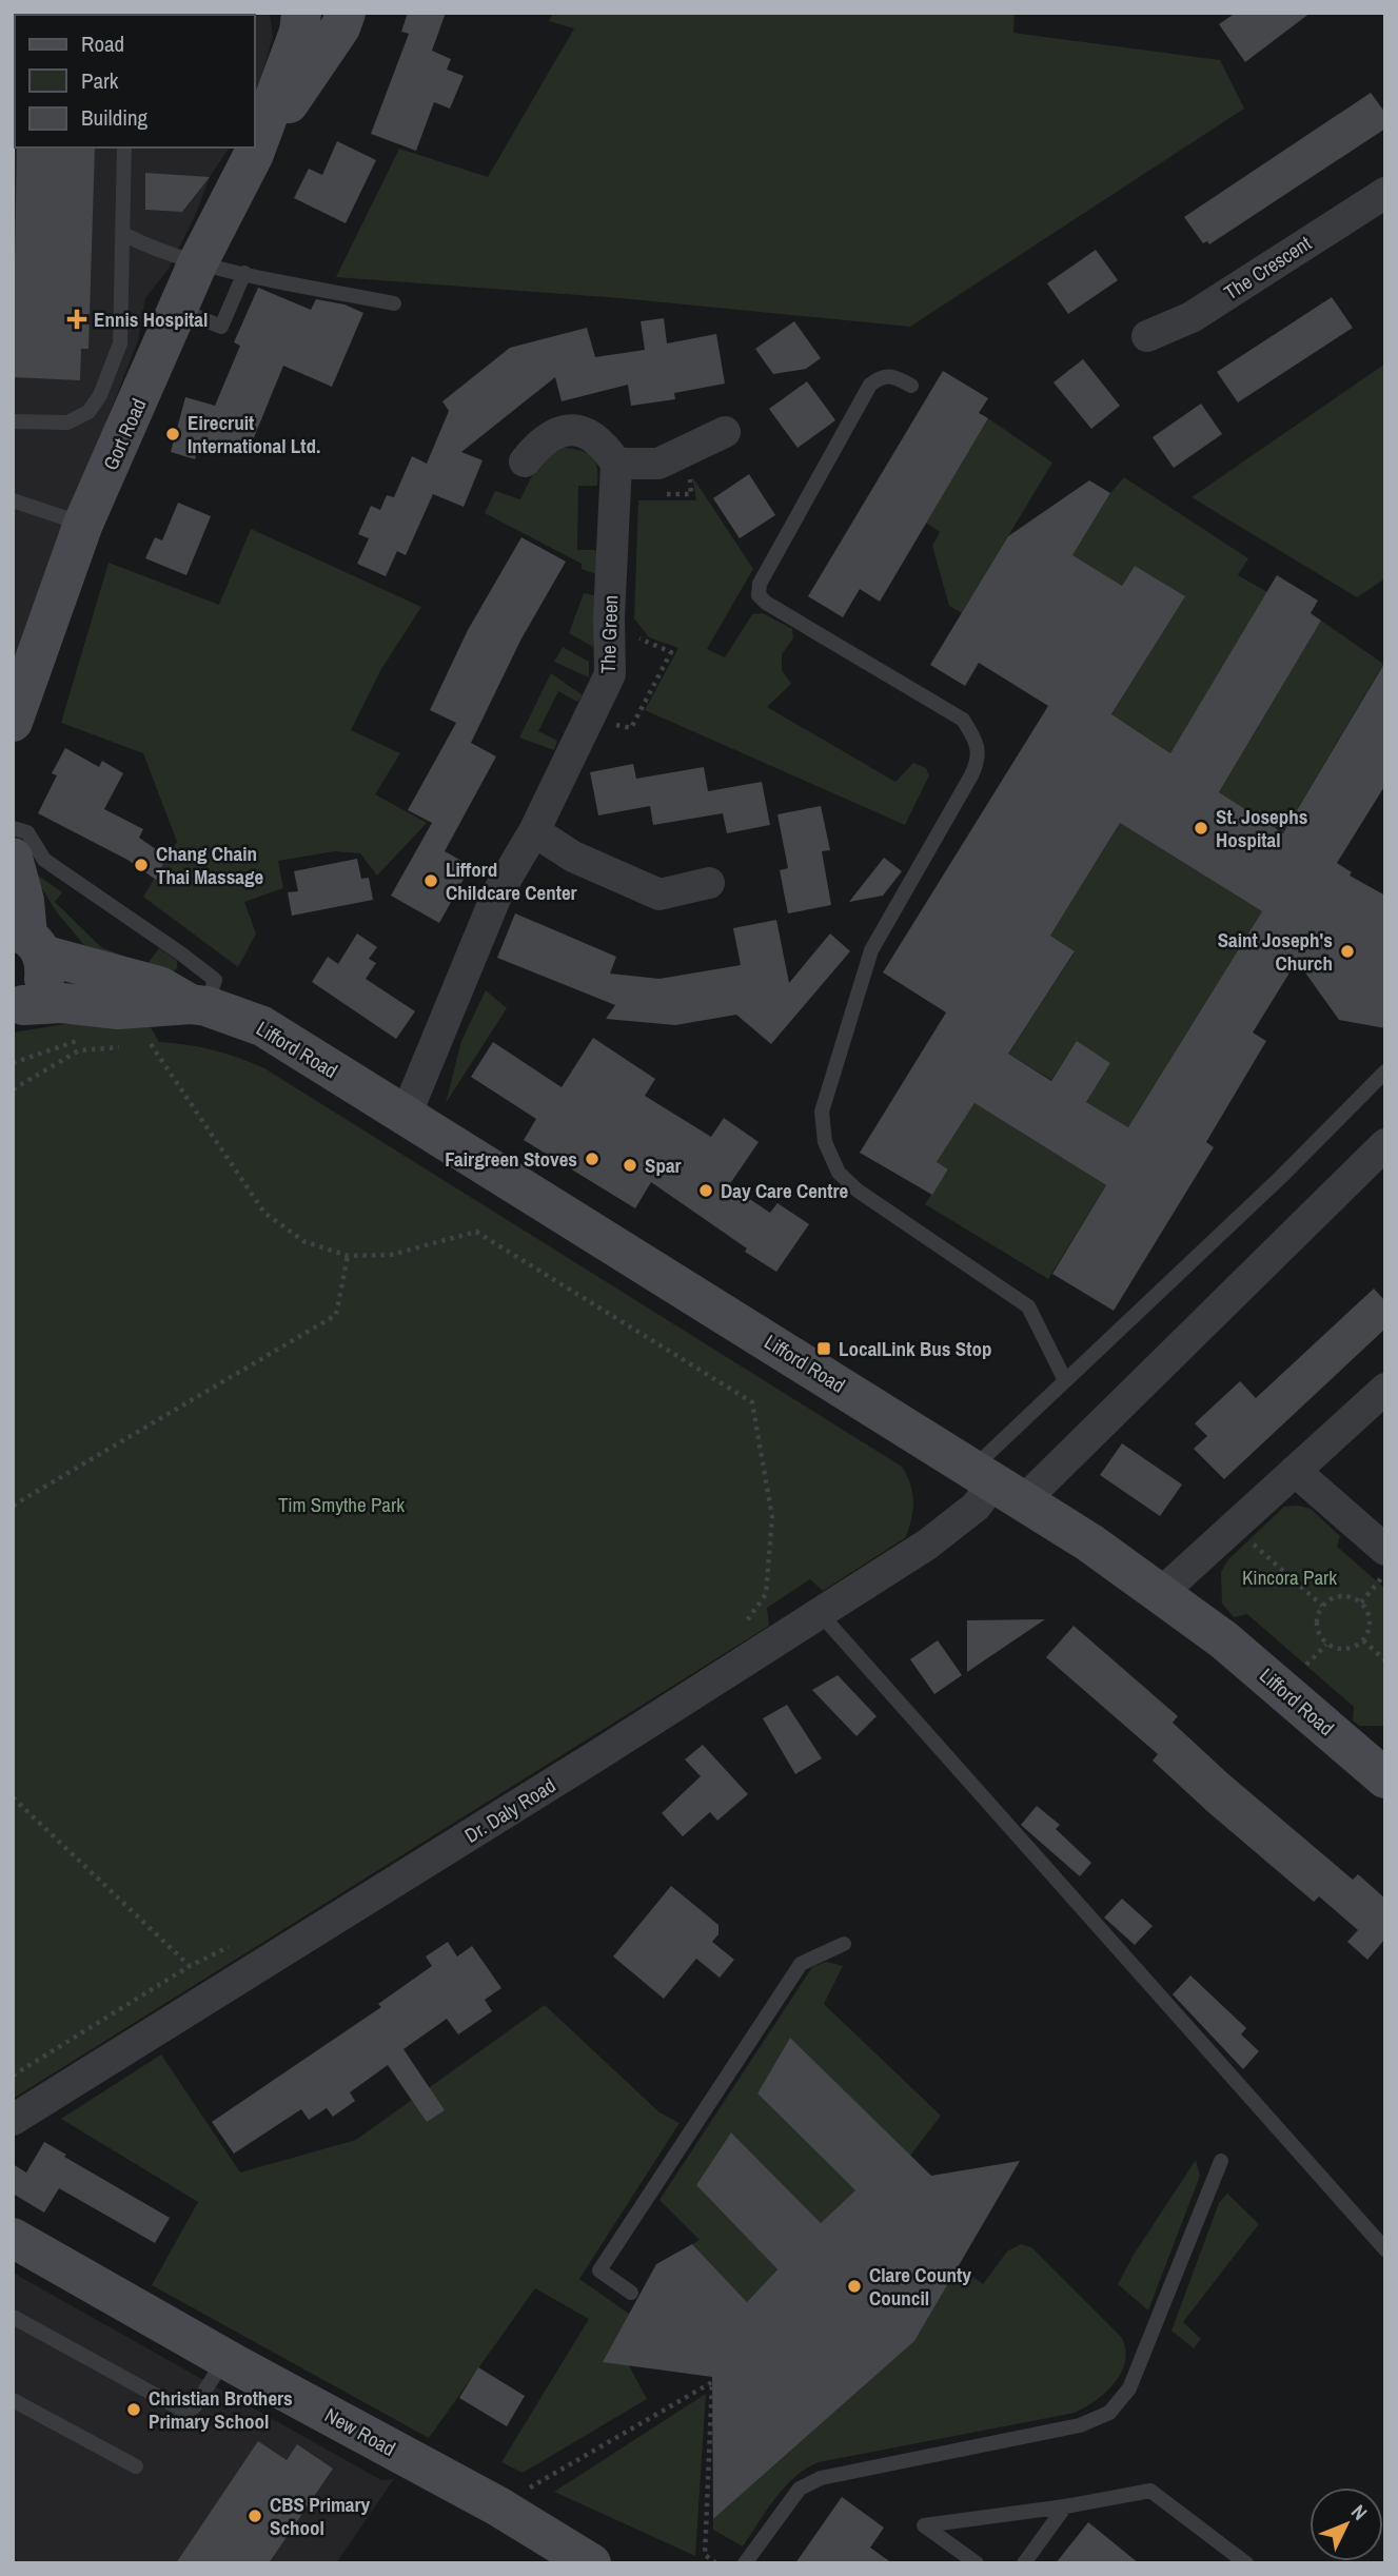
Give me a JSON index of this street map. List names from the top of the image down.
{
  "streets": {
    "main road": ["Gort Road", "Lifford Road", "New Road"],
    "street": ["The Crescent", "The Green", "Dr. Daly Road"]
  },
  "crossings": [
    ["The Green", "Lifford Road"],
    ["Lifford Road", "Dr. Daly Road"]
  ],
  "parks": ["Tim Smythe Park", "Kincora Park"],
  "places": {
    "health": ["Ennis Hospital"],
    "other": [
      "Eirecruit International Ltd.",
      "St. Josephs Hospital",
      "Chang Chain Thai Massage",
      "Lifford Childcare Center",
      "Saint Joseph's Church",
      "Fairgreen Stoves",
      "Spar",
      "Day Care Centre",
      "Clare County Council",
      "Christian Brothers Primary School",
      "CBS Primary School"
    ],
    "transit": ["LocalLink Bus Stop"]
  },
  "legend": ["Road", "Park", "Building"],
  "north": "top right"
}
